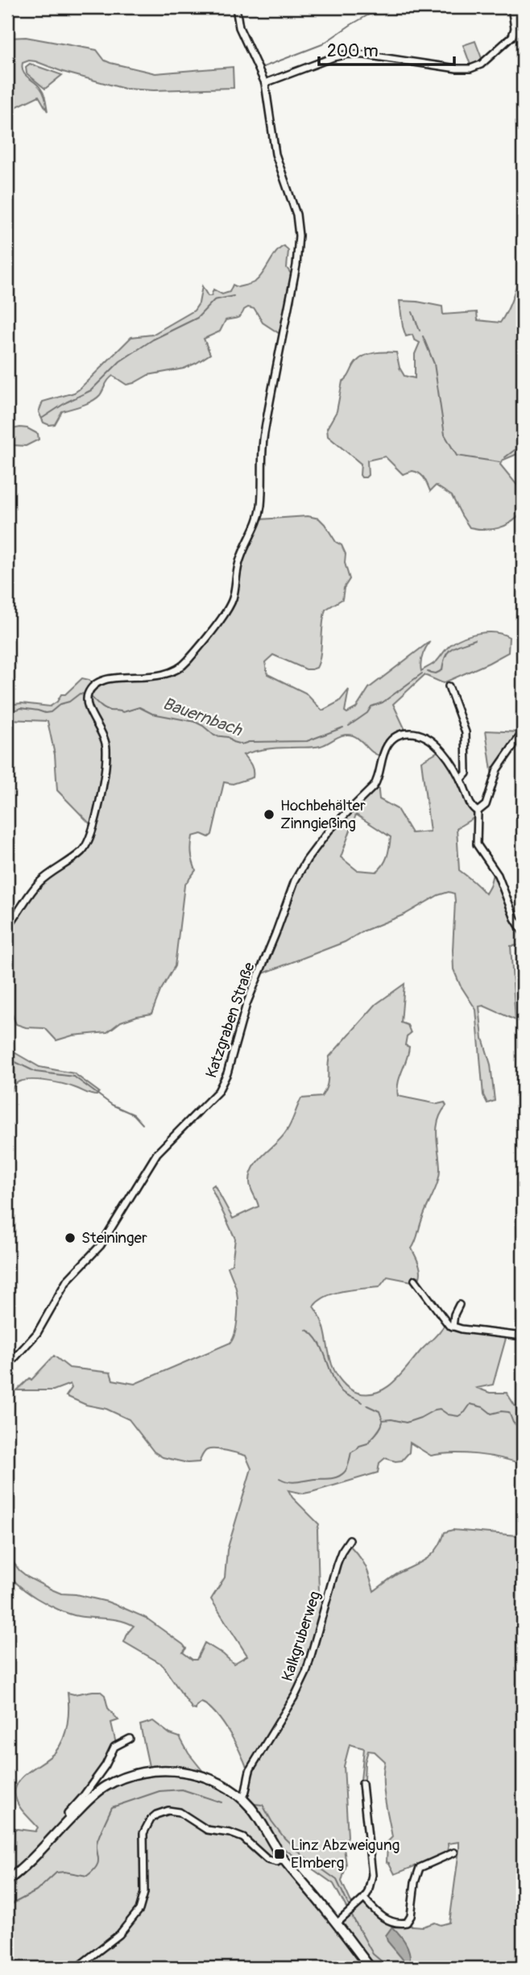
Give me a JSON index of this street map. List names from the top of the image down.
{
  "streets": {
    "street": ["Katzgraben Straße", "Kalkgruberweg"]
  },
  "water": ["Bauernbach"],
  "places": {
    "other": ["Hochbehälter Zinngießing", "Steininger"],
    "transit": ["Linz Abzweigung Elmberg"]
  },
  "scale_bar": "200 m"
}
